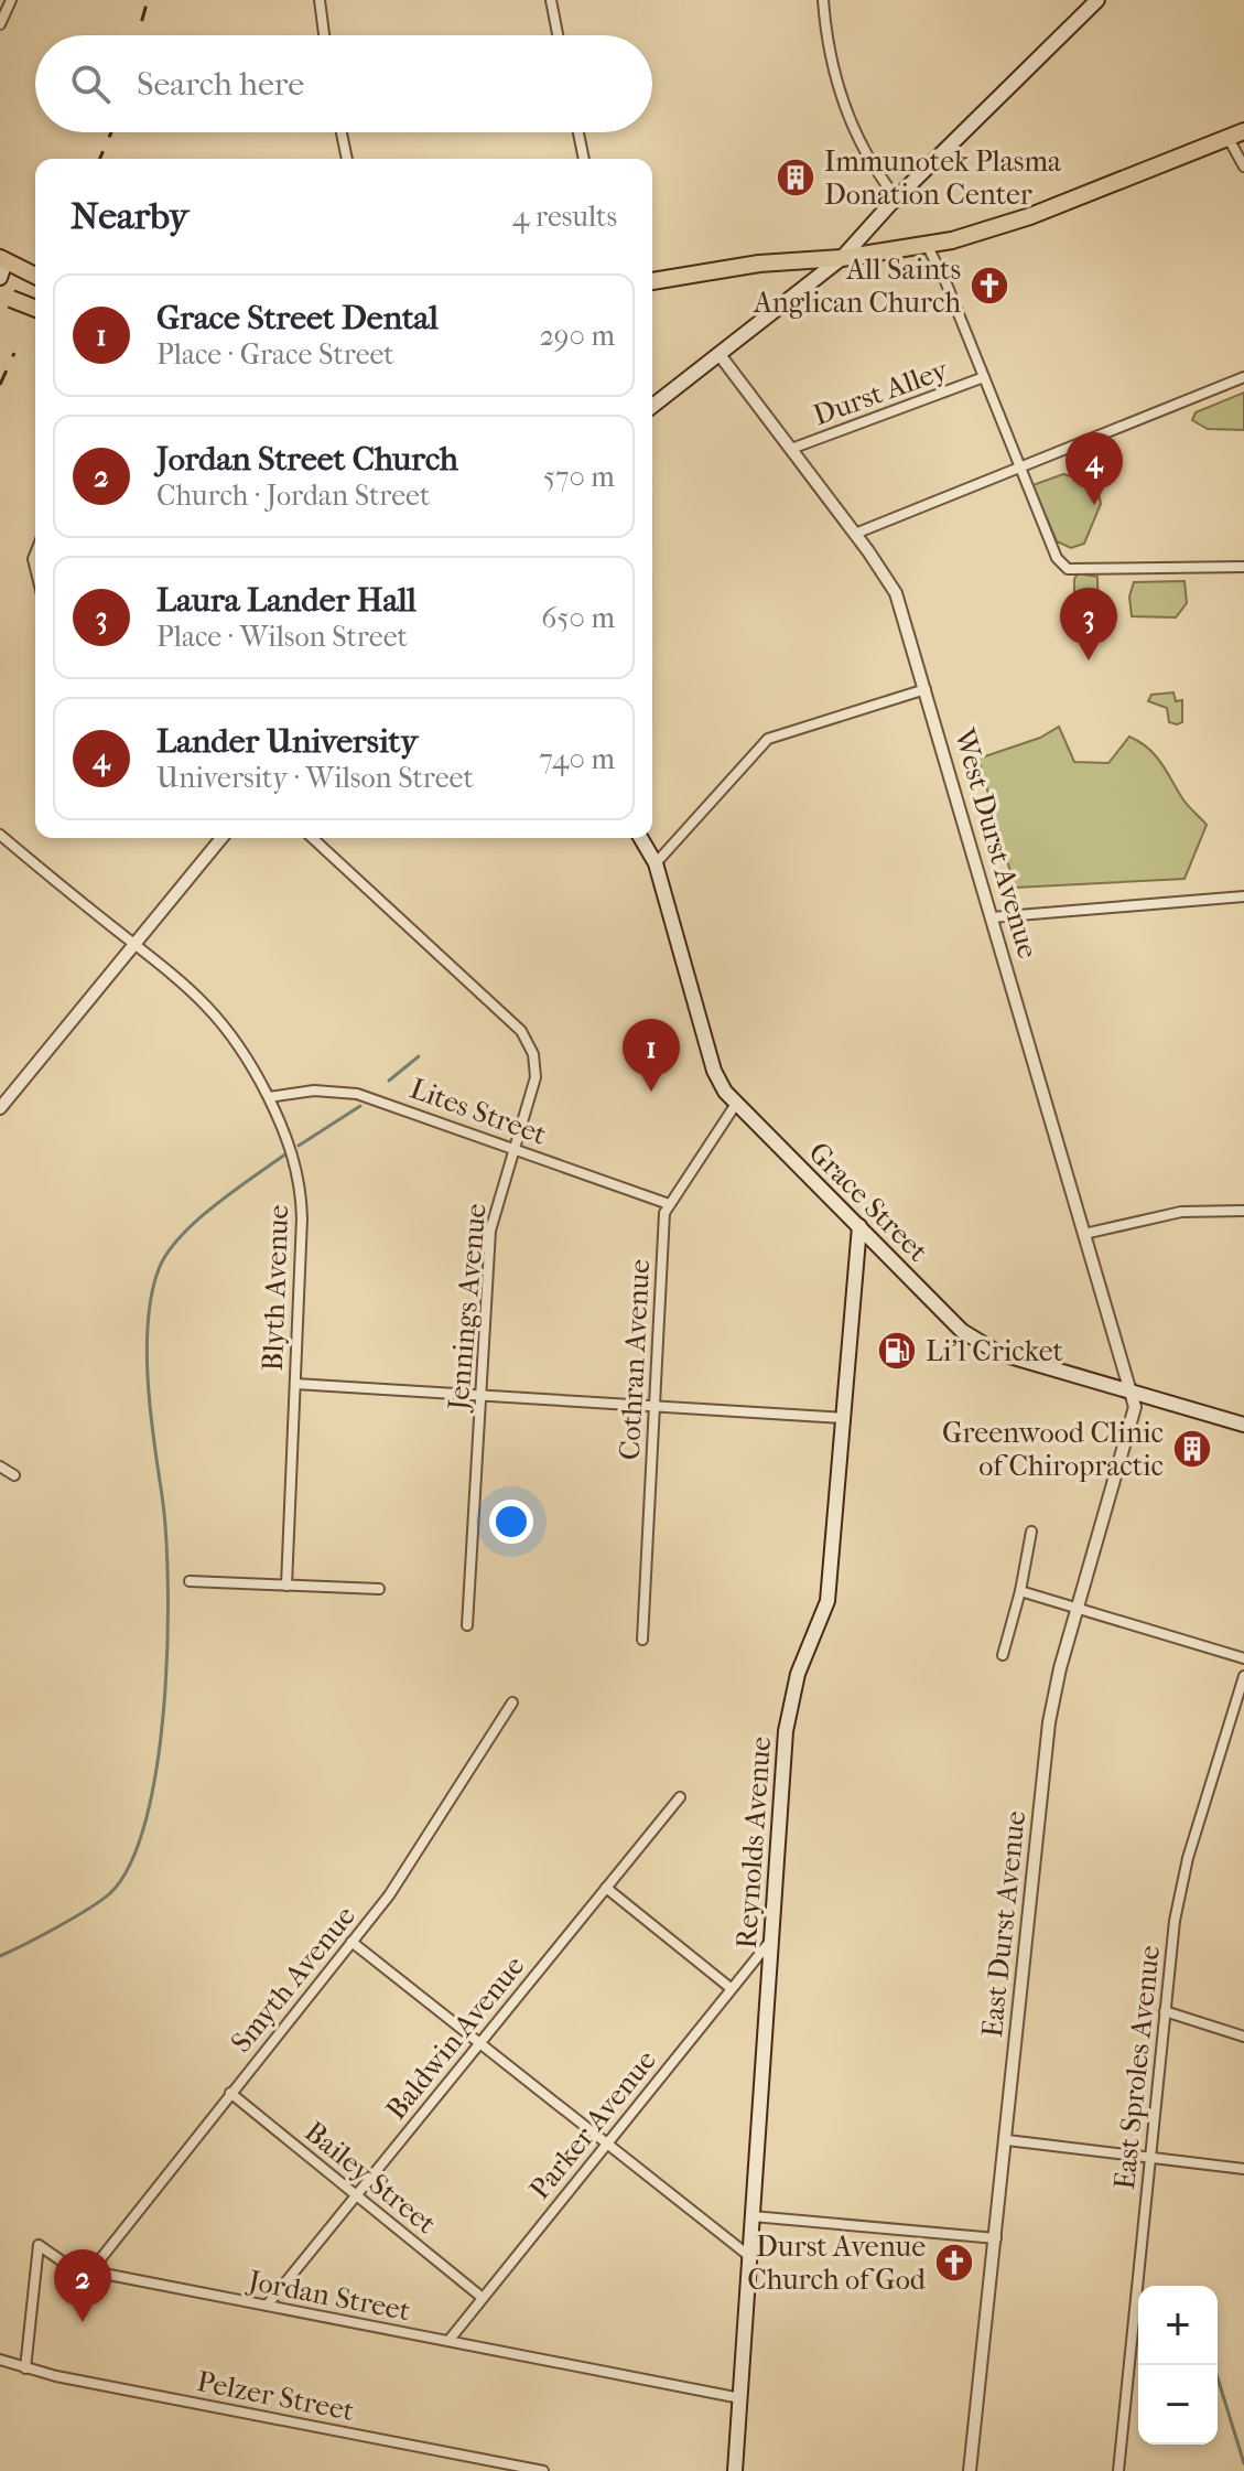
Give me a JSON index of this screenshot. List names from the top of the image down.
{
  "streets": {
    "main road": ["Grace Street", "Reynolds Avenue"],
    "street": [
      "Durst Alley",
      "West Durst Avenue",
      "Lites Street",
      "Blyth Avenue",
      "Jennings Avenue",
      "Cothran Avenue",
      "East Durst Avenue",
      "Smyth Avenue",
      "Baldwin Avenue",
      "East Sproles Avenue",
      "Parker Avenue",
      "Bailey Street",
      "Jordan Street",
      "Pelzer Street"
    ]
  },
  "crossings": [
    ["Durst Alley", "West Durst Avenue"],
    ["West Durst Avenue", "Grace Street"],
    ["West Durst Avenue", "East Durst Avenue"],
    ["Lites Street", "Blyth Avenue"],
    ["Lites Street", "Jennings Avenue"],
    ["Lites Street", "Cothran Avenue"],
    ["Grace Street", "Cothran Avenue"],
    ["Grace Street", "Reynolds Avenue"],
    ["Grace Street", "East Durst Avenue"],
    ["Reynolds Avenue", "Parker Avenue"],
    ["Reynolds Avenue", "Jordan Street"],
    ["Smyth Avenue", "Bailey Street"],
    ["Smyth Avenue", "Jordan Street"],
    ["Baldwin Avenue", "Bailey Street"],
    ["Baldwin Avenue", "Jordan Street"],
    ["Parker Avenue", "Bailey Street"],
    ["Parker Avenue", "Jordan Street"],
    ["Jordan Street", "Pelzer Street"]
  ],
  "places": {
    "building": ["Immunotek Plasma Donation Center", "Greenwood Clinic of Chiropractic"],
    "church": ["All Saints Anglican Church", "Durst Avenue Church of God"],
    "fuel station": ["Li'l Cricket"]
  },
  "page": {
    "search": "Search here",
    "heading": ["Nearby", "4 results"],
    "list": [
      {
        "mark": "1",
        "name": "Grace Street Dental",
        "note": "Place · Grace Street",
        "value": "290 m"
      },
      {
        "mark": "2",
        "name": "Jordan Street Church",
        "note": "Church · Jordan Street",
        "value": "570 m"
      },
      {
        "mark": "3",
        "name": "Laura Lander Hall",
        "note": "Place · Wilson Street",
        "value": "650 m"
      },
      {
        "mark": "4",
        "name": "Lander University",
        "note": "University · Wilson Street",
        "value": "740 m"
      }
    ],
    "pins": [
      "4",
      "3",
      "1",
      "2"
    ],
    "map_buttons": ["+", "−"]
  }
}
